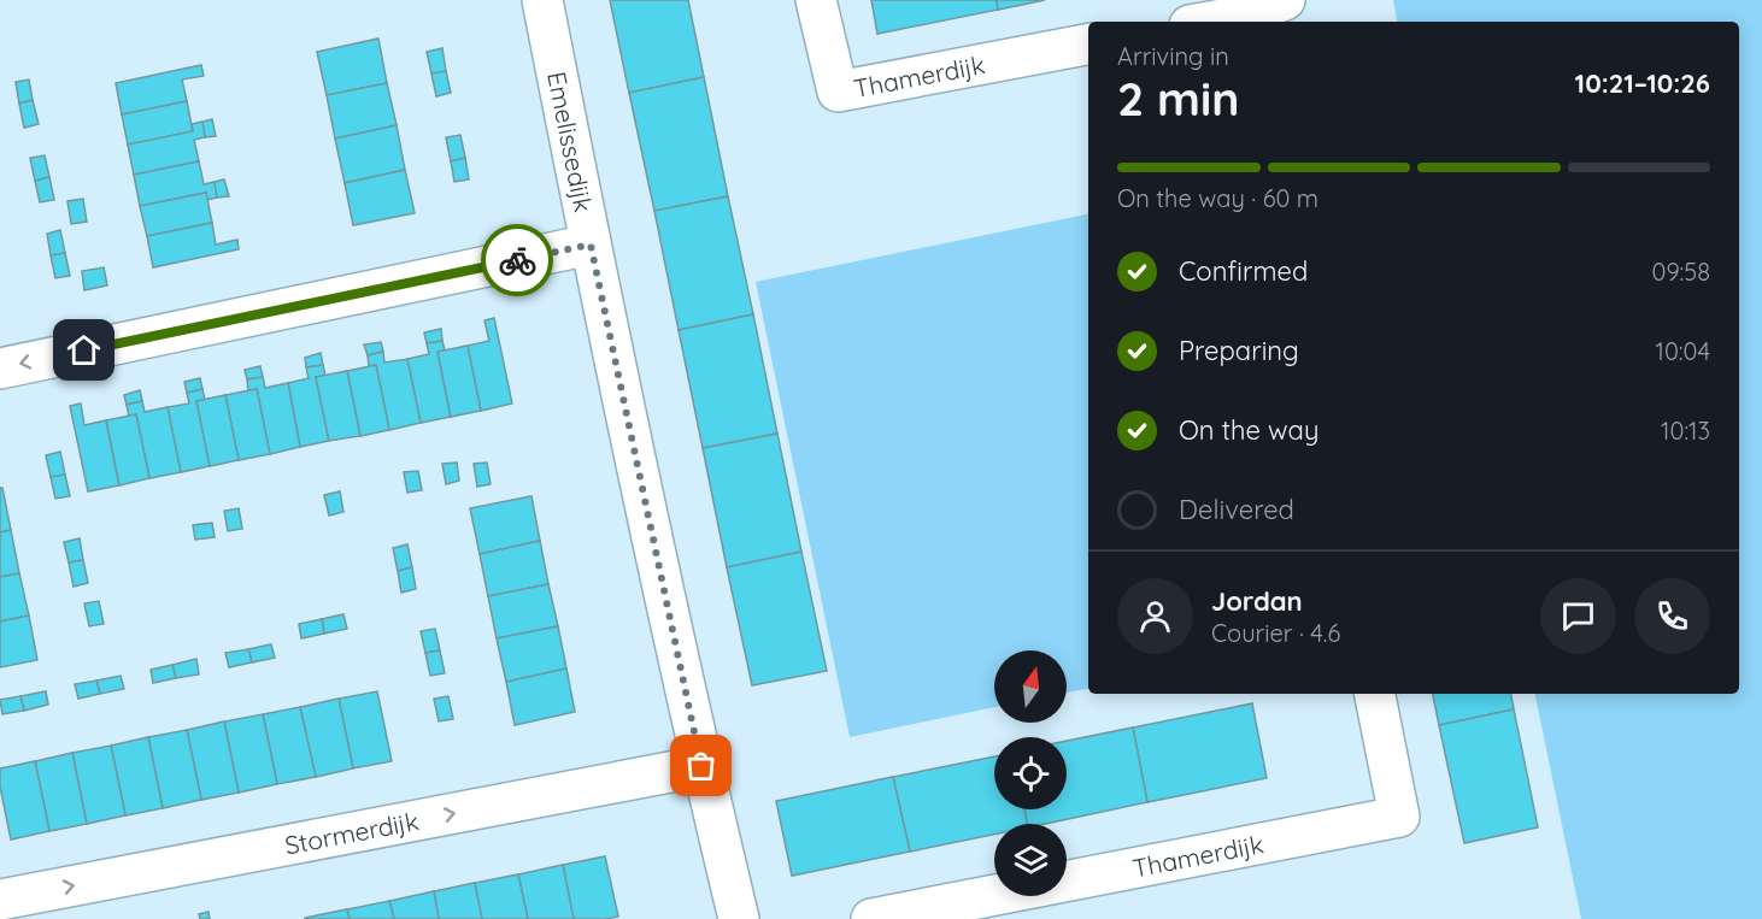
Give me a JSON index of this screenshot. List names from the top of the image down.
{
  "streets": {
    "street": ["Thamerdijk", "Emelissedijk", "Stormerdijk"]
  },
  "crossings": [
    ["Emelissedijk", "Stormerdijk"]
  ],
  "one_way": ["Stormerdijk"],
  "north": "top",
  "page": {
    "heading": ["2 min", "Arriving in", "10:21–10:26"],
    "panel": ["Jordan", "Courier · 4.6"],
    "bar": "On the way · 60 m",
    "list": [
      ["Confirmed", "09:58"],
      ["Preparing", "10:04"],
      ["On the way", "10:13"],
      "Delivered"
    ]
  }
}
